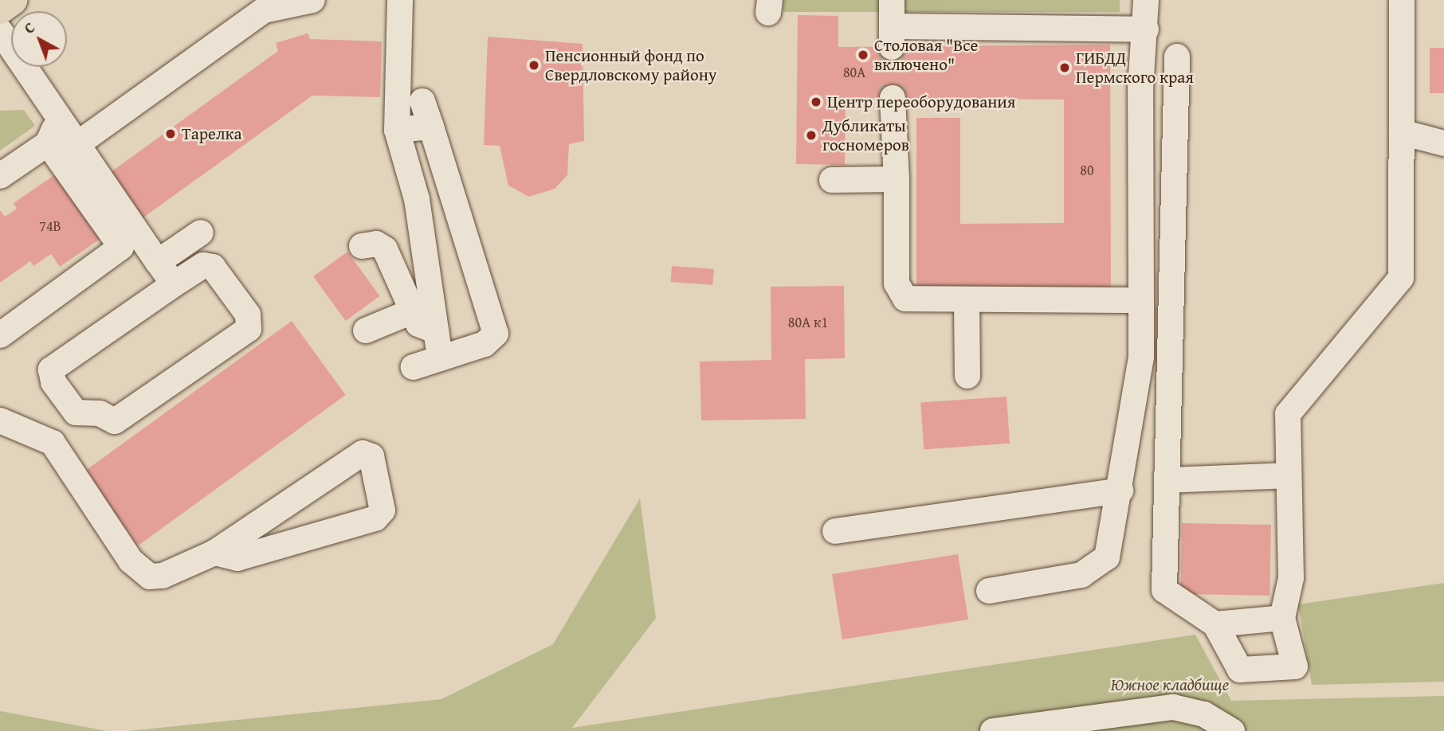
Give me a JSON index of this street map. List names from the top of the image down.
{
  "parks": ["Южное кладбище"],
  "places": [
    "Столовая \"Все включено\"",
    "Пенсионный фонд по Свердловскому району",
    "ГИБДД Пермского края",
    "Центр переоборудования",
    "Тарелка",
    "Дубликаты госномеров"
  ],
  "house_numbers": [
    "80А",
    "80",
    "74В",
    "80А к1"
  ],
  "north": "top left"
}
